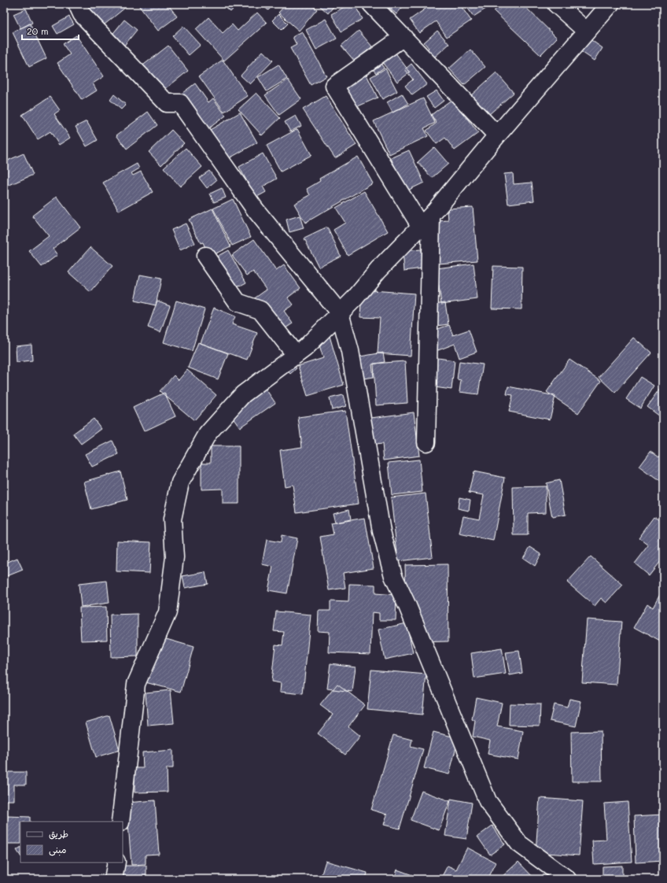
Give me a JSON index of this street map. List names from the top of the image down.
{
  "legend": ["طريق", "مبنى"],
  "scale_bar": "20 m"
}
